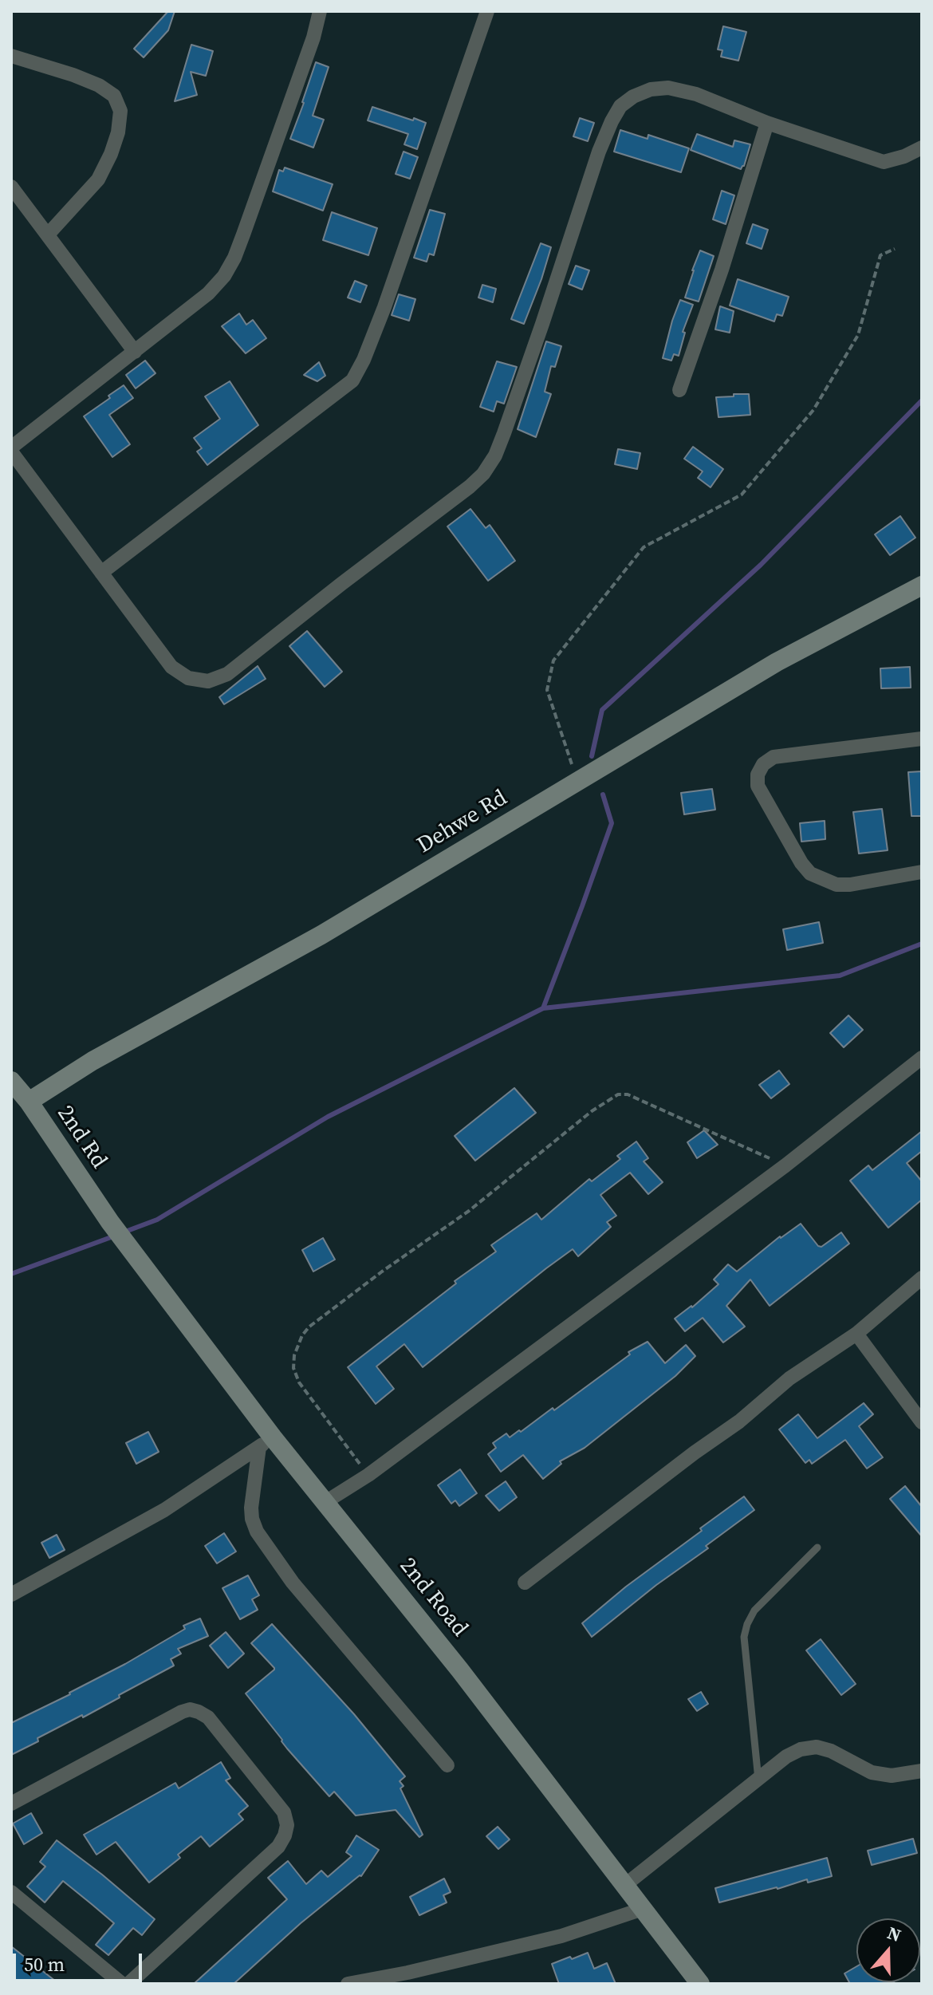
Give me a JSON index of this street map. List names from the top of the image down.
{
  "streets": {
    "street": ["Dehwe Rd", "2nd Rd", "2nd Road"]
  },
  "crossings": [
    ["Dehwe Rd", "2nd Rd"],
    ["2nd Rd", "2nd Road"]
  ],
  "scale_bar": "50 m",
  "north": "top"
}
